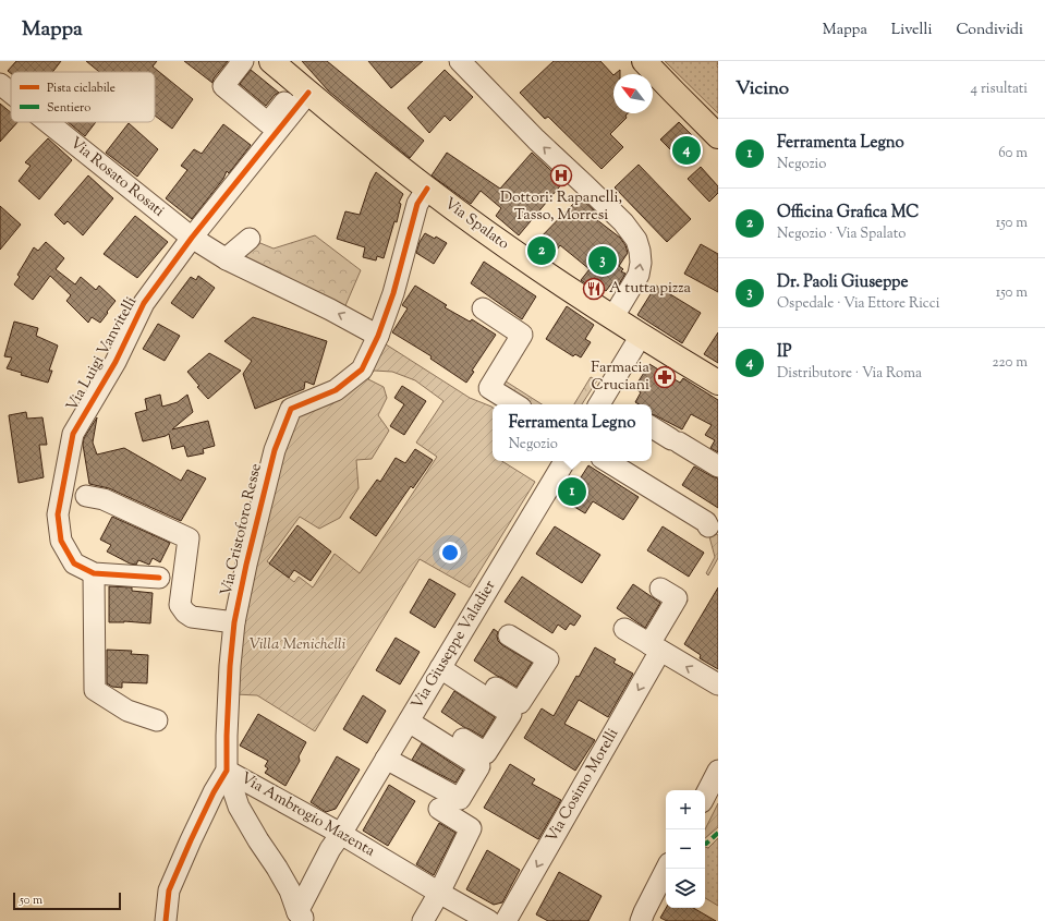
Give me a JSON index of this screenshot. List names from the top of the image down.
{
  "streets": {
    "main road": ["Via Spalato"],
    "street": [
      "Via Rosato Rosati",
      "Via Luigi Vanvitelli",
      "Via Cristoforo Resse",
      "Via Giuseppe Valadier",
      "Via Cosimo Morelli",
      "Via Ambrogio Mazenta"
    ]
  },
  "crossings": [
    ["Via Rosato Rosati", "Via Luigi Vanvitelli"],
    ["Via Rosato Rosati", "Via Cristoforo Resse"],
    ["Via Spalato", "Via Luigi Vanvitelli"],
    ["Via Spalato", "Via Cristoforo Resse"],
    ["Via Cristoforo Resse", "Via Ambrogio Mazenta"],
    ["Via Giuseppe Valadier", "Via Ambrogio Mazenta"]
  ],
  "one_way": ["Via Rosato Rosati", "Via Cosimo Morelli"],
  "parks": ["Villa Menichelli"],
  "places": {
    "hospital": ["Dottori: Rapanelli, Tasso, Morresi"],
    "restaurant": ["A tutta pizza"],
    "pharmacy": ["Farmacia Cruciani"]
  },
  "legend": ["Pista ciclabile", "Sentiero"],
  "scale_bar": "50 m",
  "north": "top left",
  "page": {
    "header": "Mappa",
    "nav": ["Mappa", "Livelli", "Condividi"],
    "heading": ["Vicino", "4 risultati"],
    "list": [
      {
        "mark": "1",
        "name": "Ferramenta Legno",
        "note": "Negozio",
        "value": "60 m"
      },
      {
        "mark": "2",
        "name": "Officina Grafica MC",
        "note": "Negozio · Via Spalato",
        "value": "150 m"
      },
      {
        "mark": "3",
        "name": "Dr. Paoli Giuseppe",
        "note": "Ospedale · Via Ettore Ricci",
        "value": "150 m"
      },
      {
        "mark": "4",
        "name": "IP",
        "note": "Distributore · Via Roma",
        "value": "220 m"
      }
    ],
    "pins": [
      "4",
      "2",
      "3",
      "1"
    ],
    "popup": ["Ferramenta Legno", "Negozio"],
    "map_buttons": ["+", "−"],
    "scale": "50 m"
  }
}
